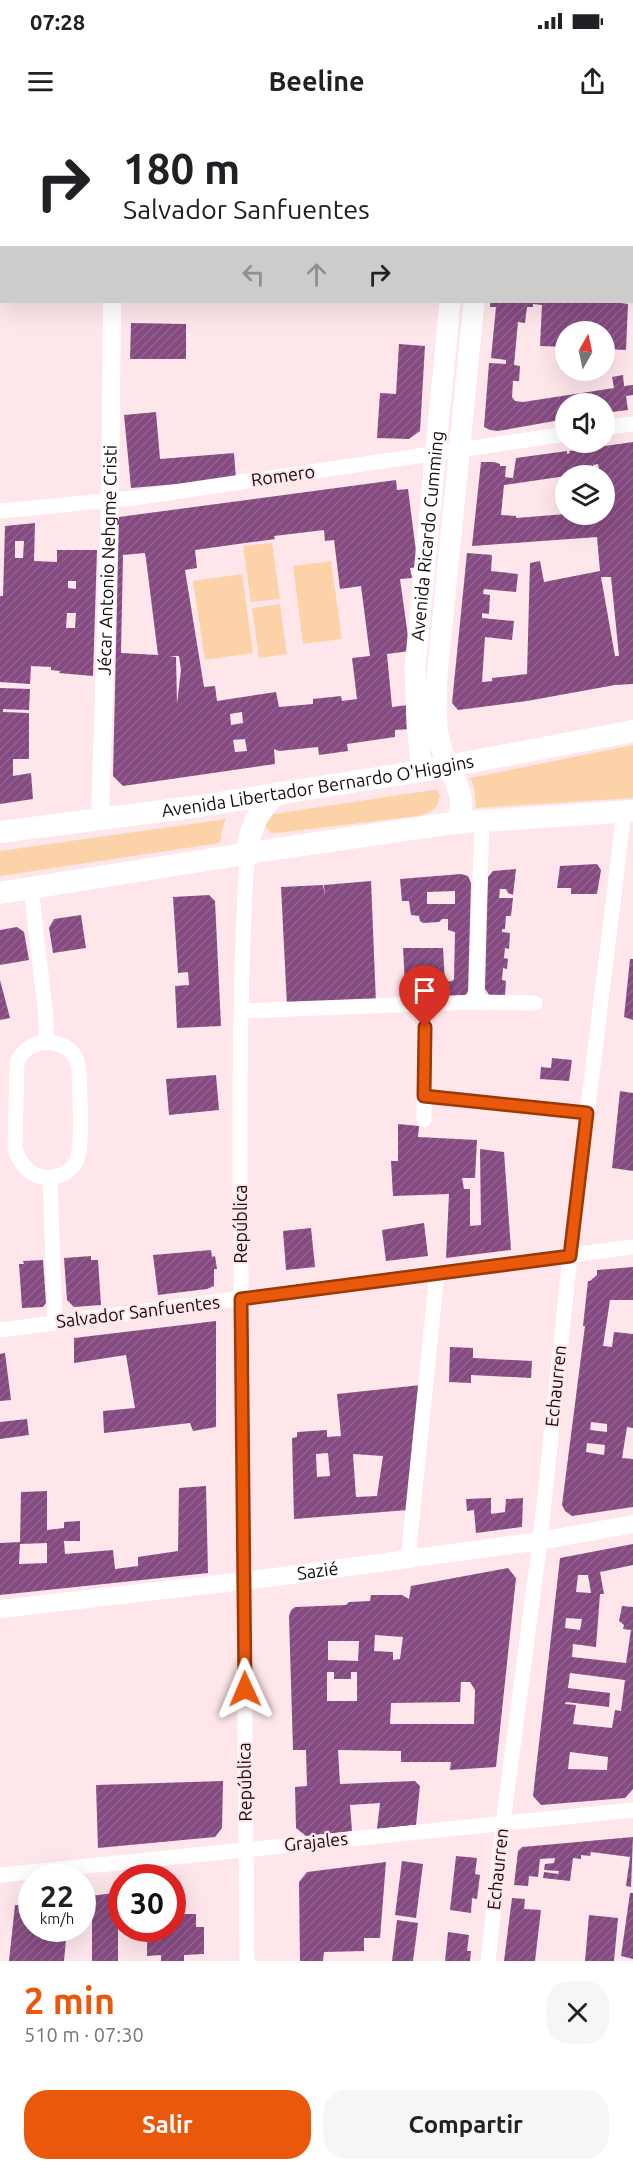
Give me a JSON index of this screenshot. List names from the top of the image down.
{
  "streets": {
    "main road": ["Avenida Ricardo Cumming", "Avenida Libertador Bernardo O'Higgins"],
    "street": [
      "Romero",
      "Jécar Antonio Nehgme Cristi",
      "República",
      "Salvador Sanfuentes",
      "Echaurren",
      "Sazié",
      "Grajales"
    ]
  },
  "crossings": [
    ["Romero", "Avenida Ricardo Cumming"],
    ["Romero", "Jécar Antonio Nehgme Cristi"],
    ["Avenida Ricardo Cumming", "Avenida Libertador Bernardo O'Higgins"],
    ["Jécar Antonio Nehgme Cristi", "Avenida Libertador Bernardo O'Higgins"],
    ["República", "Salvador Sanfuentes"],
    ["República", "Sazié"],
    ["República", "Grajales"],
    ["Salvador Sanfuentes", "Echaurren"],
    ["Echaurren", "Sazié"],
    ["Echaurren", "Grajales"]
  ],
  "north": "top",
  "page": {
    "status": "07:28",
    "header": "Beeline",
    "turn": ["180 m", "Salvador Sanfuentes"],
    "speed": "22 km/h",
    "limit": "30",
    "heading": ["2 min", "510 m · 07:30"],
    "buttons": ["Salir", "Compartir"]
  }
}
